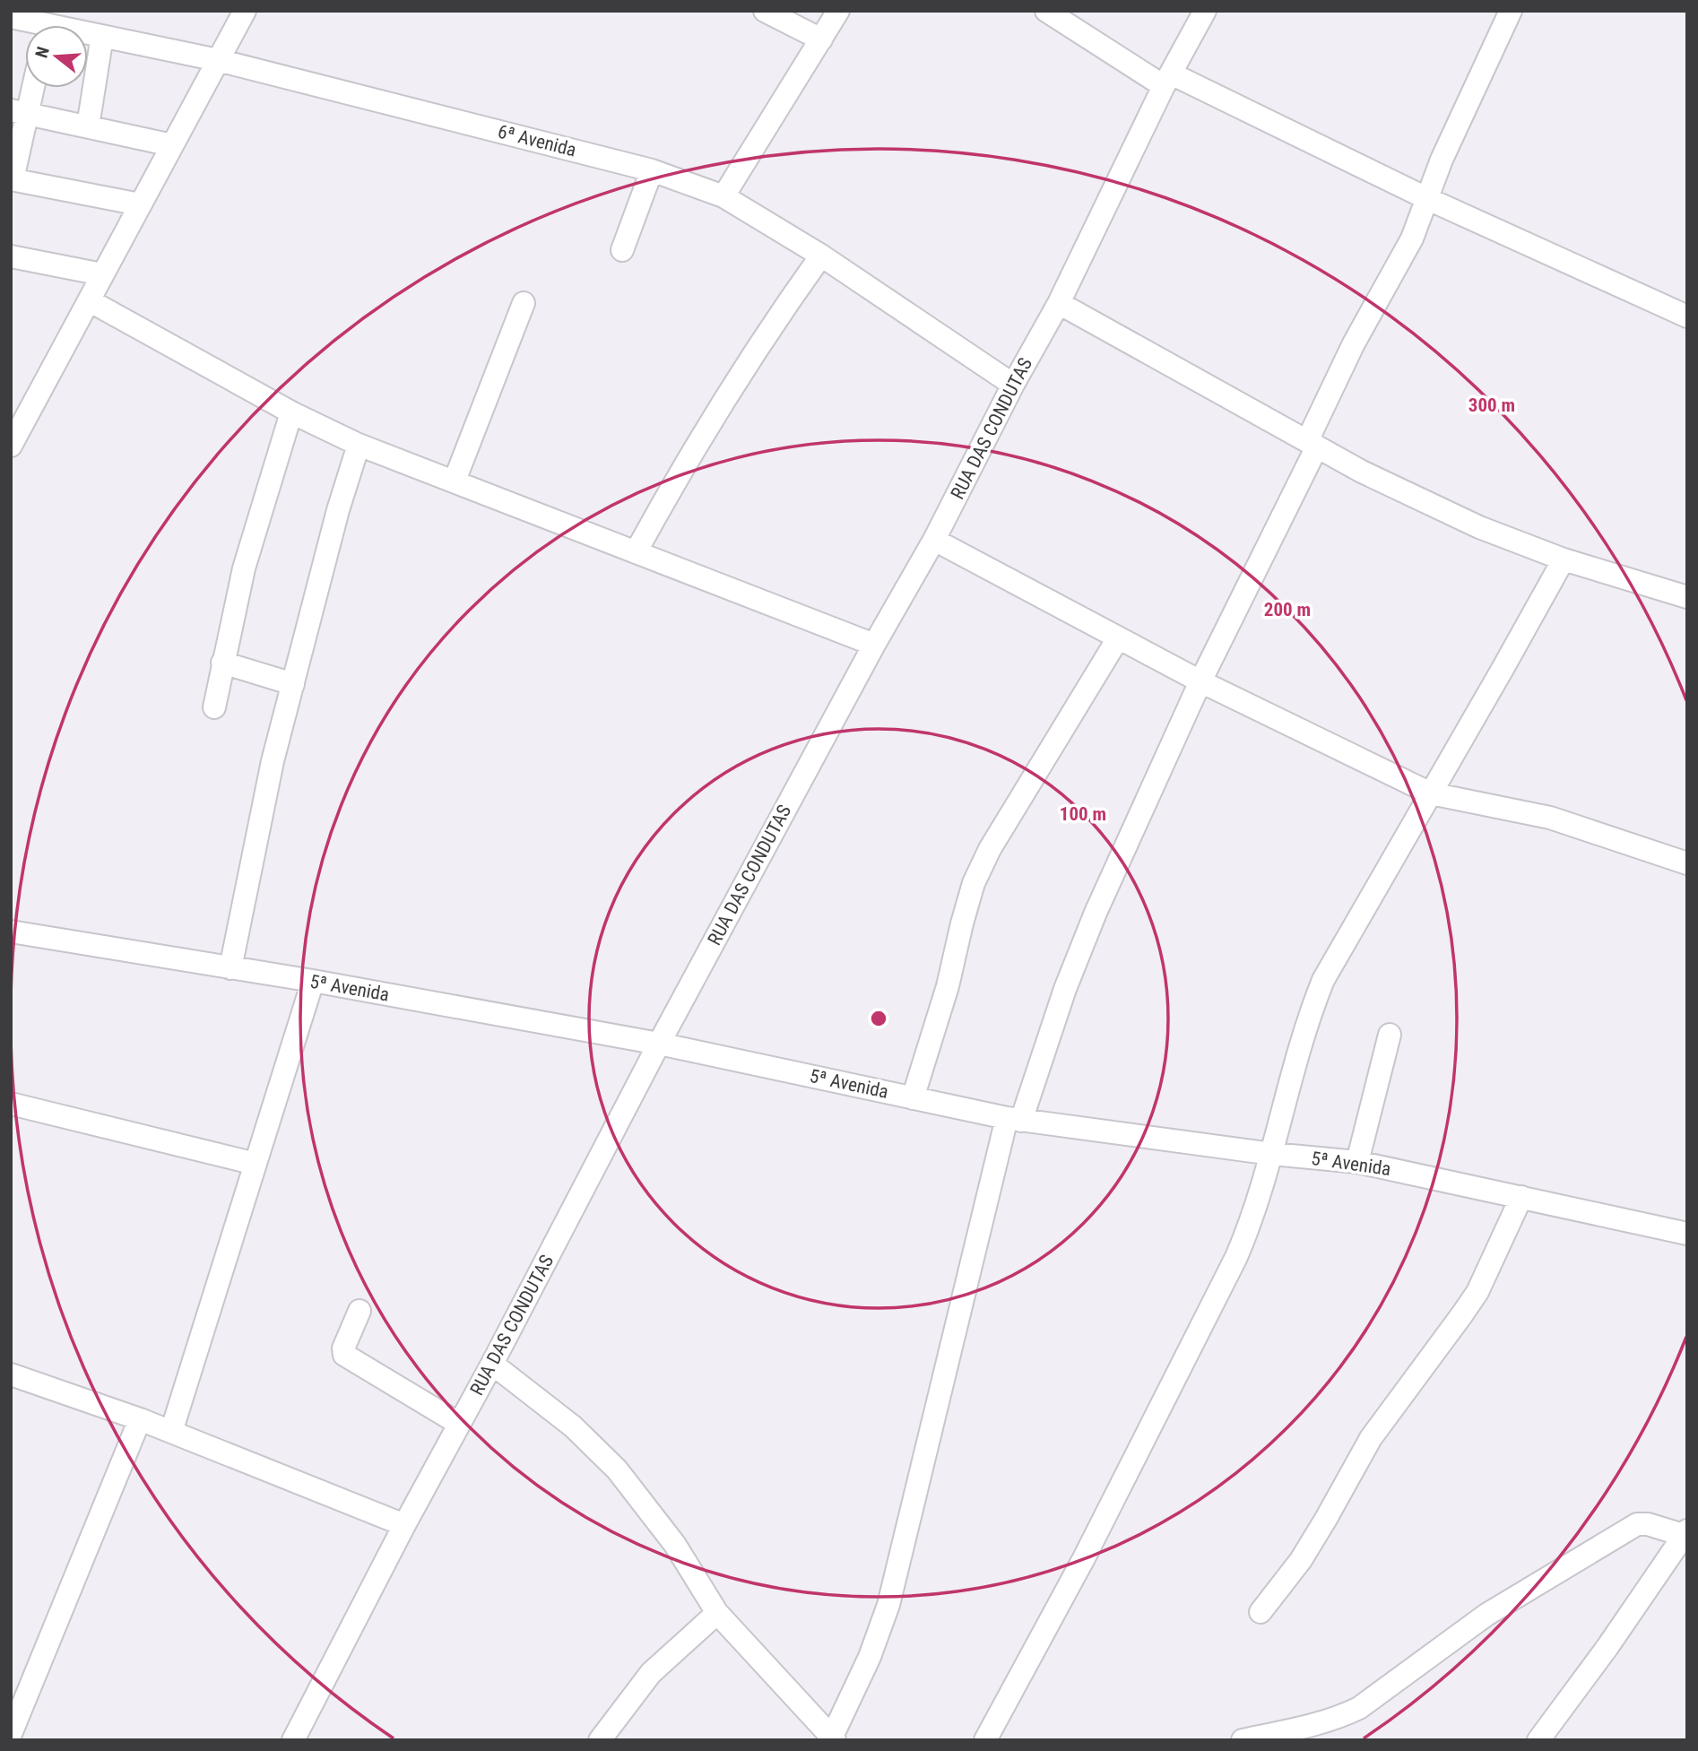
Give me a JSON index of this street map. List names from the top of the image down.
{
  "streets": {
    "street": ["6ª Avenida", "RUA DAS CONDUTAS", "5ª Avenida"]
  },
  "crossings": [
    ["6ª Avenida", "RUA DAS CONDUTAS"],
    ["RUA DAS CONDUTAS", "5ª Avenida"]
  ],
  "north": "left",
  "rings": ["300 m", "200 m", "100 m"]
}
